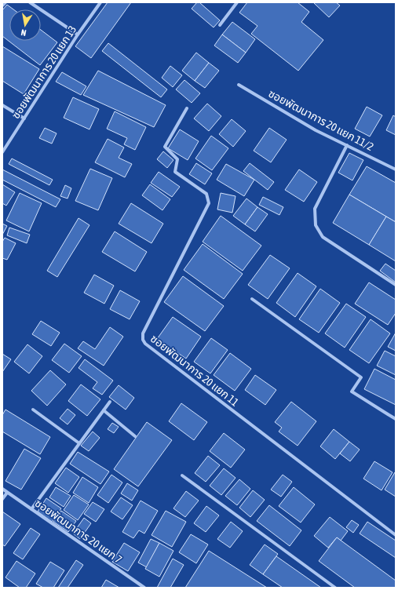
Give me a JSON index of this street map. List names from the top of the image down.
{
  "streets": {
    "street": [
      "ซอยพัฒนาการ 20 แยก 13",
      "ซอยพัฒนาการ 20 แยก 11/2",
      "ซอยพัฒนาการ 20 แยก 11",
      "ซอยพัฒนาการ 20 แยก 7"
    ]
  },
  "north": "bottom"
}
